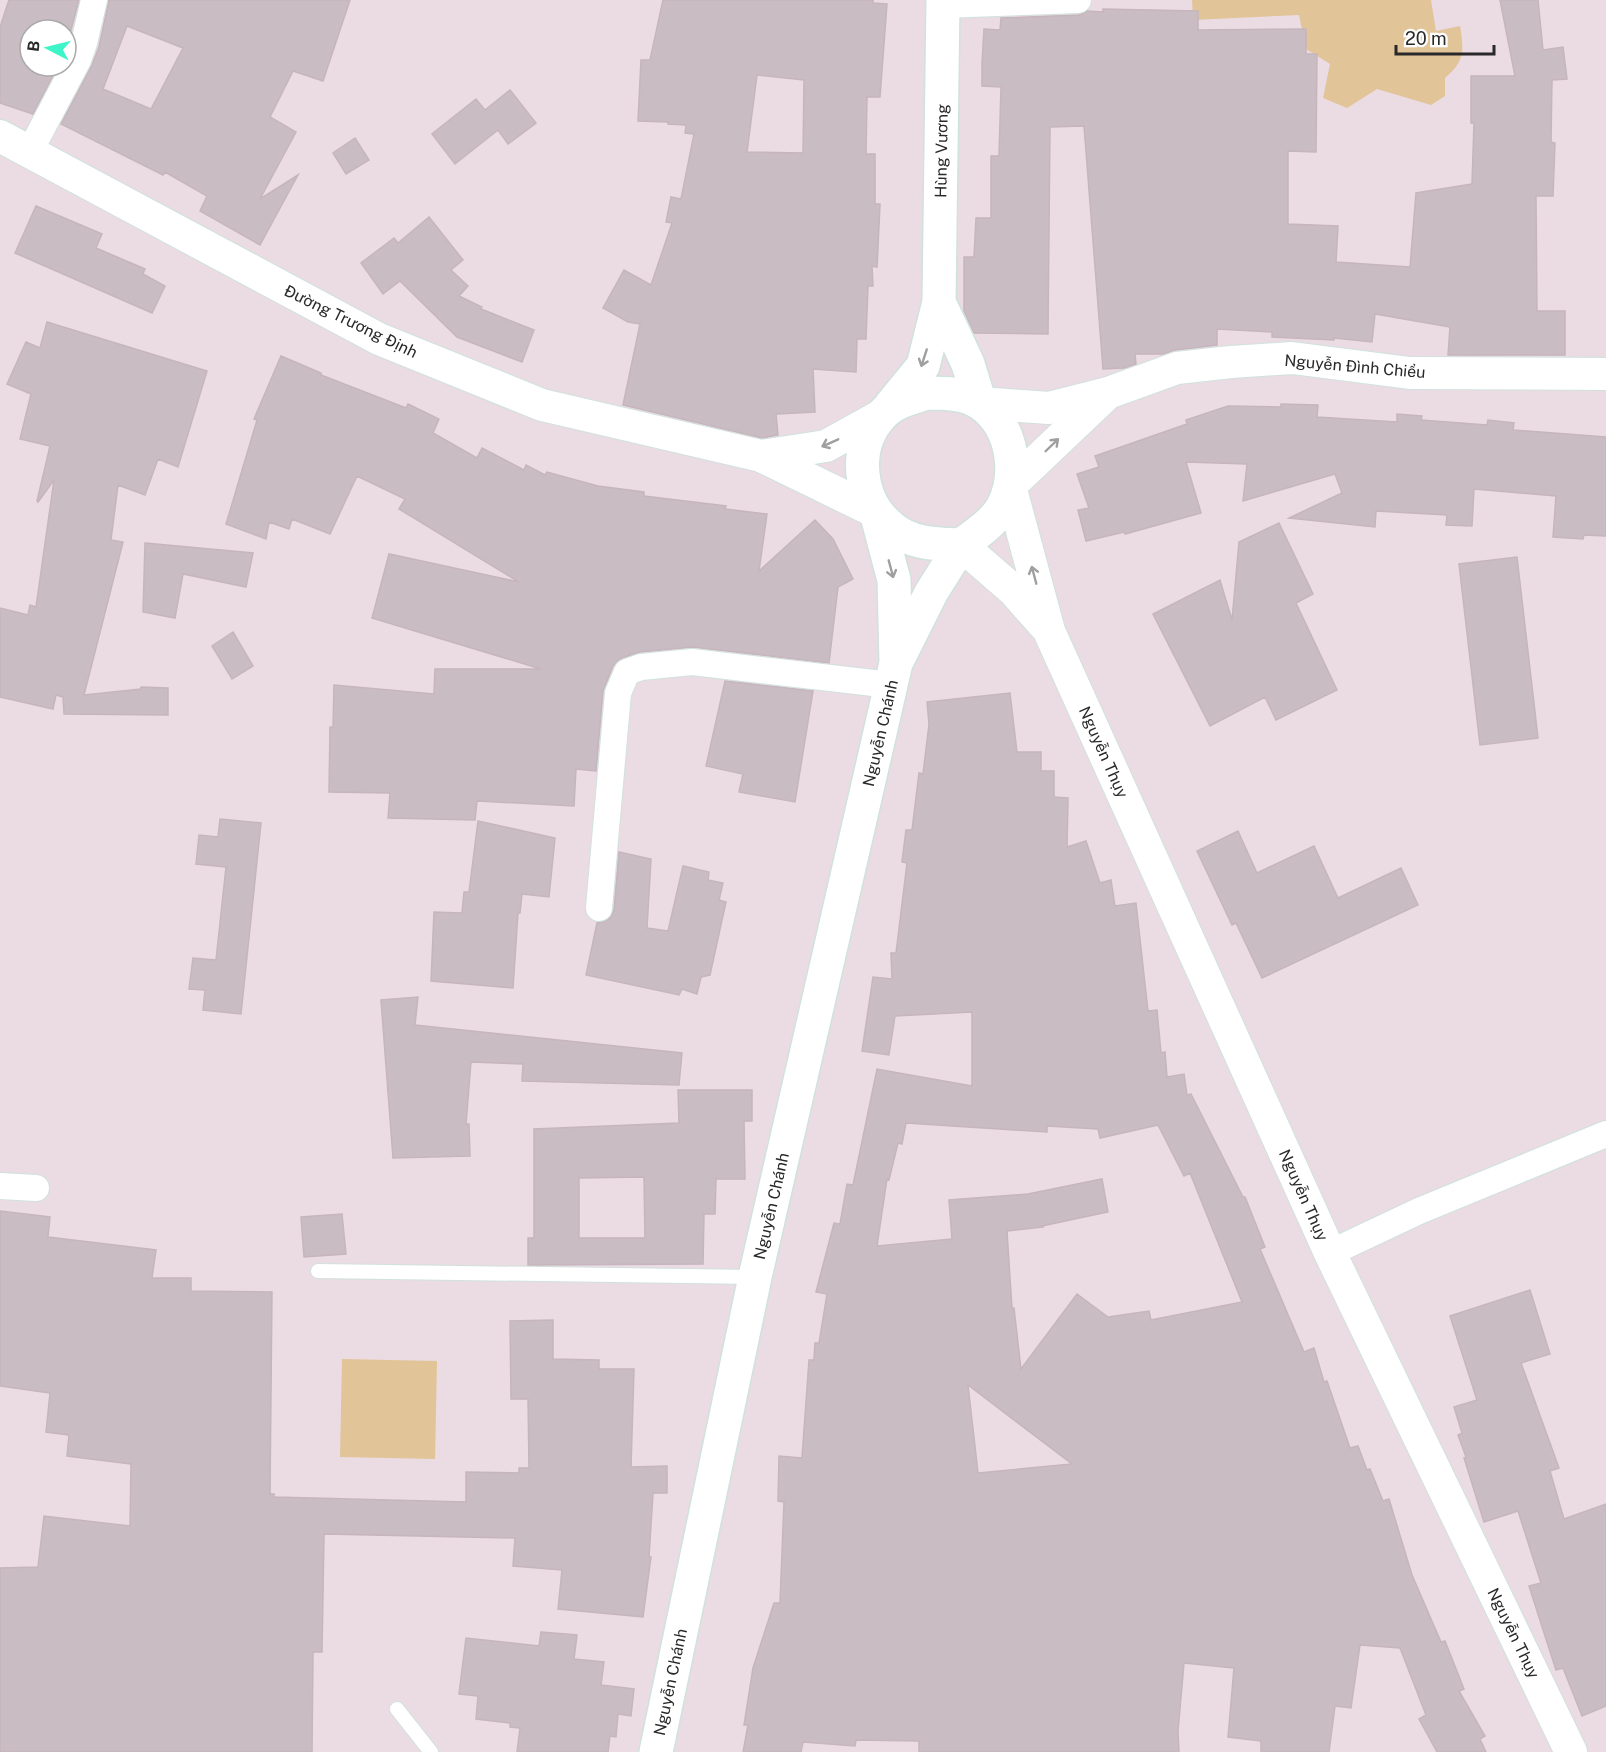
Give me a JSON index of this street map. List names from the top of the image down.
{
  "streets": {
    "main road": ["Hùng Vương", "Nguyễn Chánh"],
    "street": ["Đường Trương Định", "Nguyễn Đình Chiểu", "Nguyễn Thụy"]
  },
  "crossings": [
    ["Đường Trương Định", "Nguyễn Đình Chiểu"]
  ],
  "scale_bar": "20 m",
  "north": "left"
}
